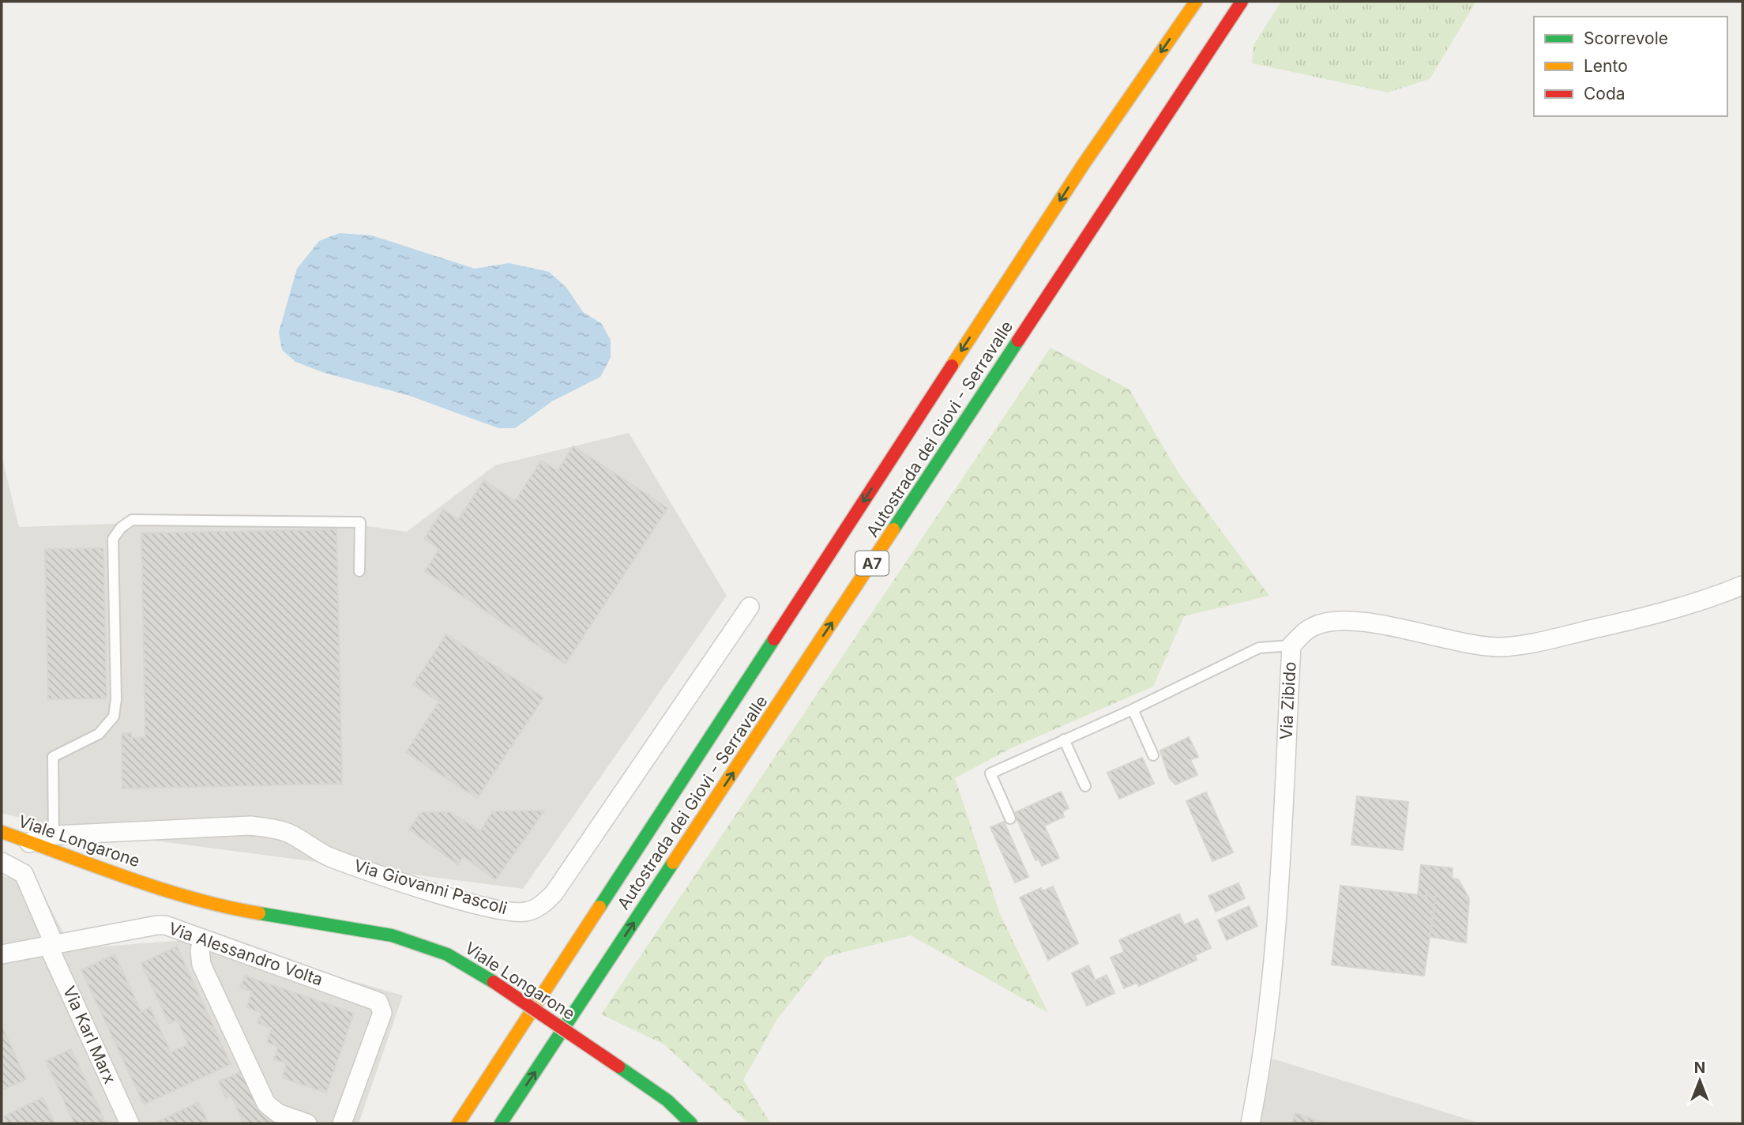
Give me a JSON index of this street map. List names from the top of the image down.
{
  "streets": {
    "main road": ["Autostrada dei Giovi - Serravalle", "A7", "Viale Longarone"],
    "street": [
      "Via Zibido",
      "Via Giovanni Pascoli",
      "Via Alessandro Volta",
      "Via Karl Marx"
    ]
  },
  "crossings": [
    ["Viale Longarone", "Via Giovanni Pascoli"],
    ["Via Alessandro Volta", "Via Karl Marx"]
  ],
  "legend": ["Scorrevole", "Lento", "Coda"],
  "north": "top"
}
